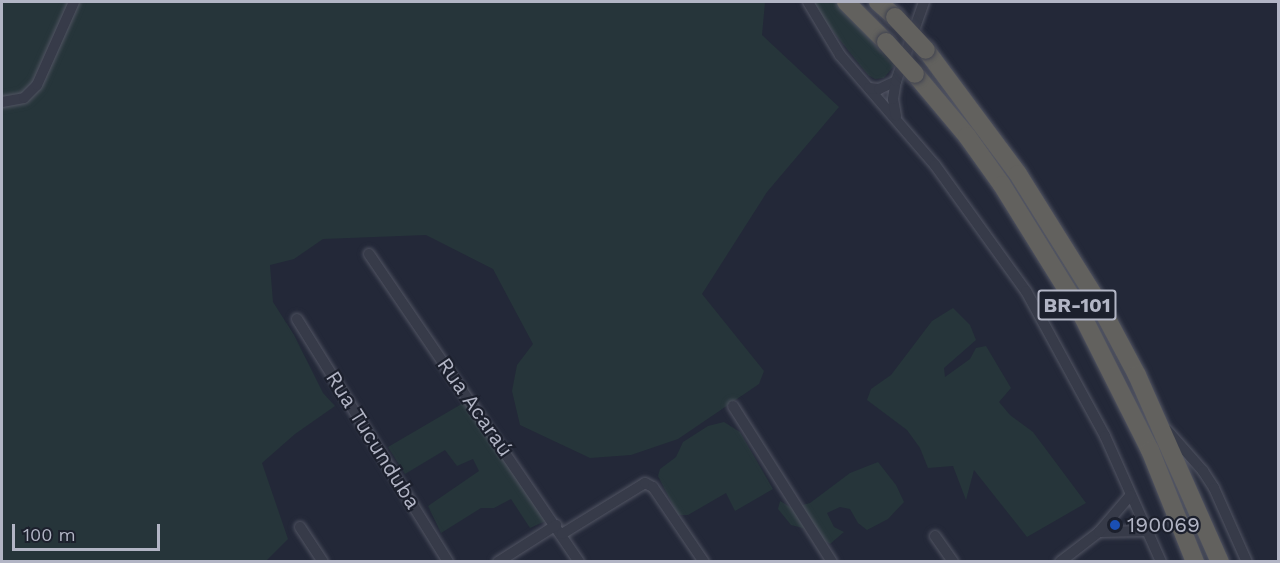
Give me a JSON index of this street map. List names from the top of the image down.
{
  "streets": {
    "highway": ["BR-101"],
    "street": ["Rua Acaraú", "Rua Tucunduba"]
  },
  "places": ["190069"],
  "scale_bar": "100 m"
}
